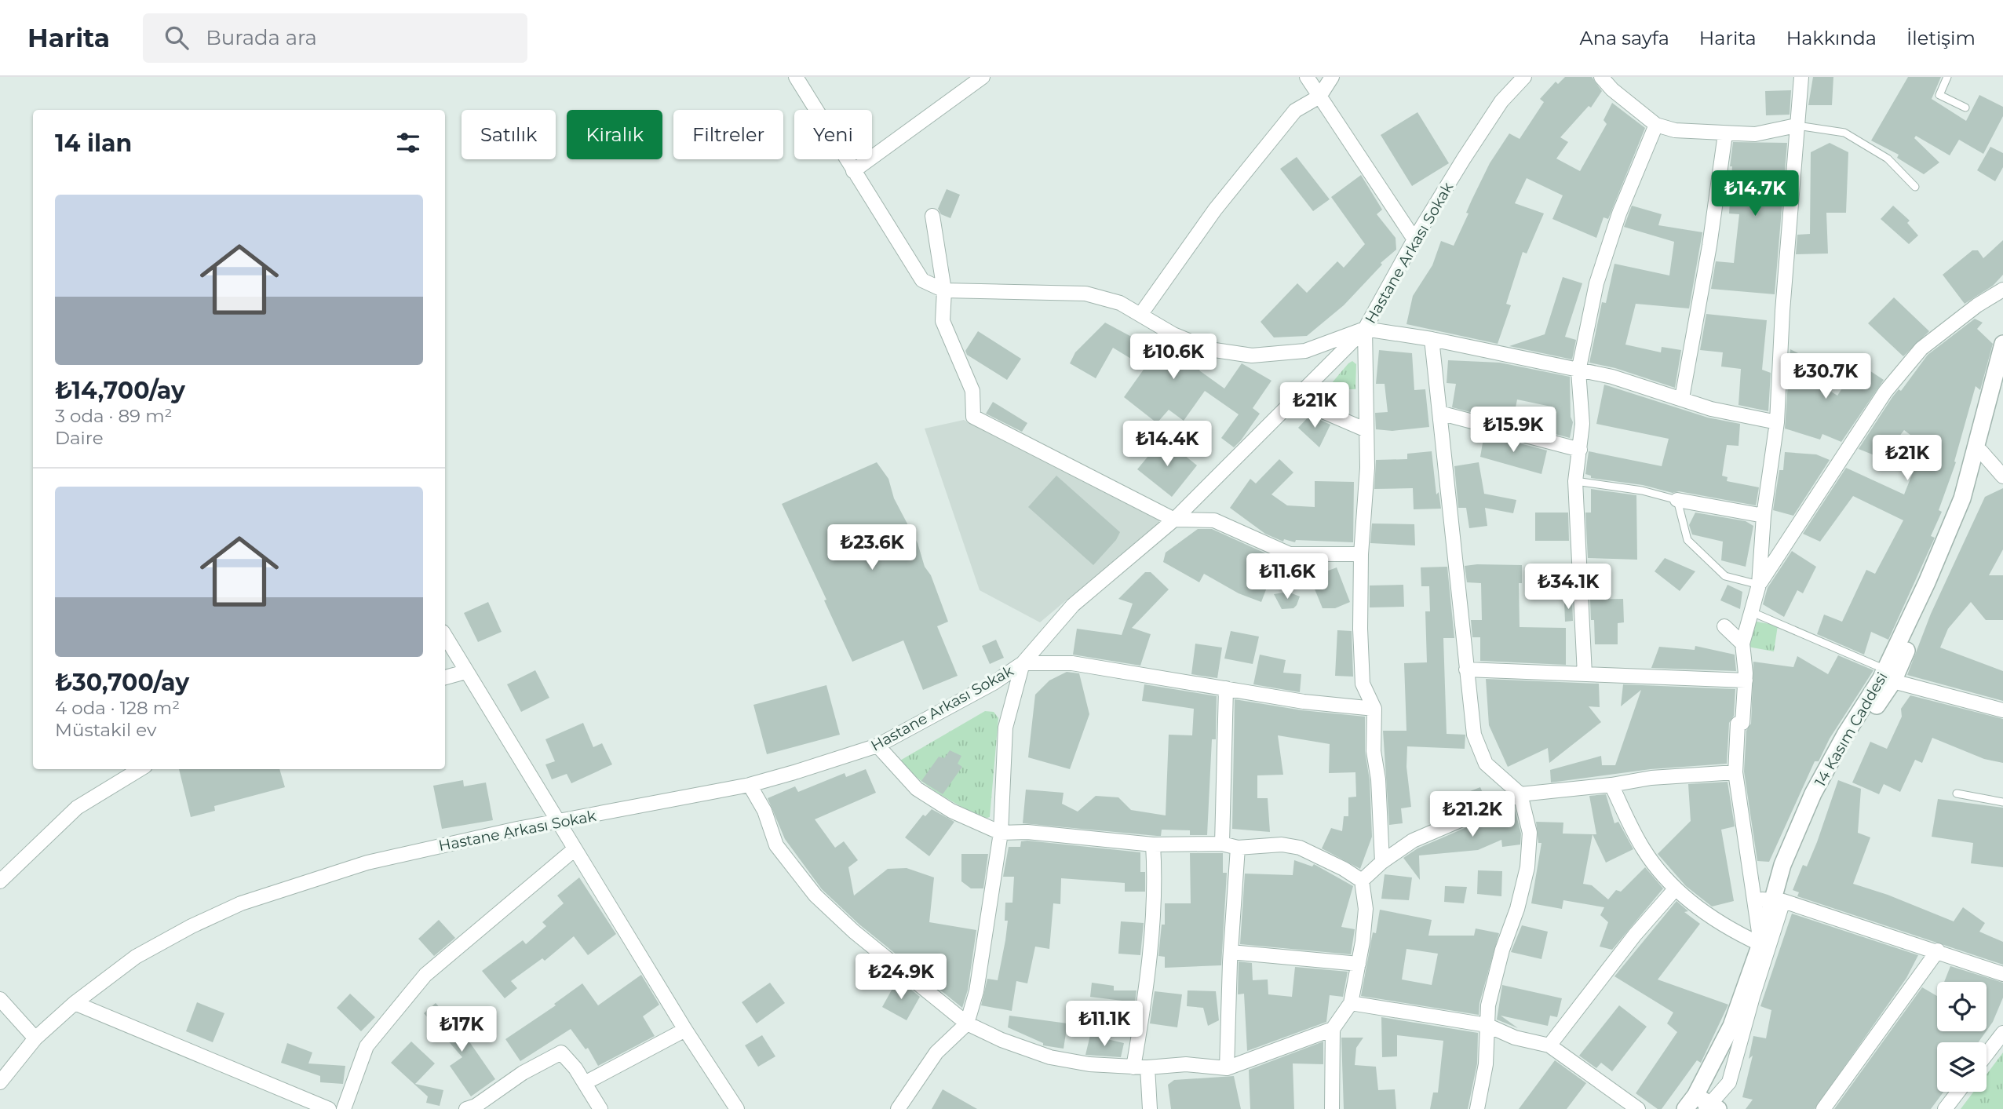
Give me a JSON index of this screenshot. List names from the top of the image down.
{
  "streets": {
    "street": ["Hastane Arkası Sokak", "14 Kasım Caddesi"]
  },
  "page": {
    "header": "Harita",
    "search": "Burada ara",
    "nav": [
      "Ana sayfa",
      "Harita",
      "Hakkında",
      "İletişim"
    ],
    "chip": [
      "Satılık",
      "Kiralık",
      "Filtreler",
      "Yeni"
    ],
    "heading": "14 ilan",
    "price": [
      "₺14.7K",
      "₺10.6K",
      "₺30.7K",
      "₺21K",
      "₺15.9K",
      "₺14.4K",
      "₺21K",
      "₺23.6K",
      "₺11.6K",
      "₺34.1K",
      "₺21.2K",
      "₺24.9K",
      "₺11.1K",
      "₺17K"
    ],
    "list": [
      {
        "name": "₺14,700/ay",
        "note": "3 oda · 89 m² · Daire"
      },
      {
        "name": "₺30,700/ay",
        "note": "4 oda · 128 m² · Müstakil ev"
      }
    ]
  }
}
